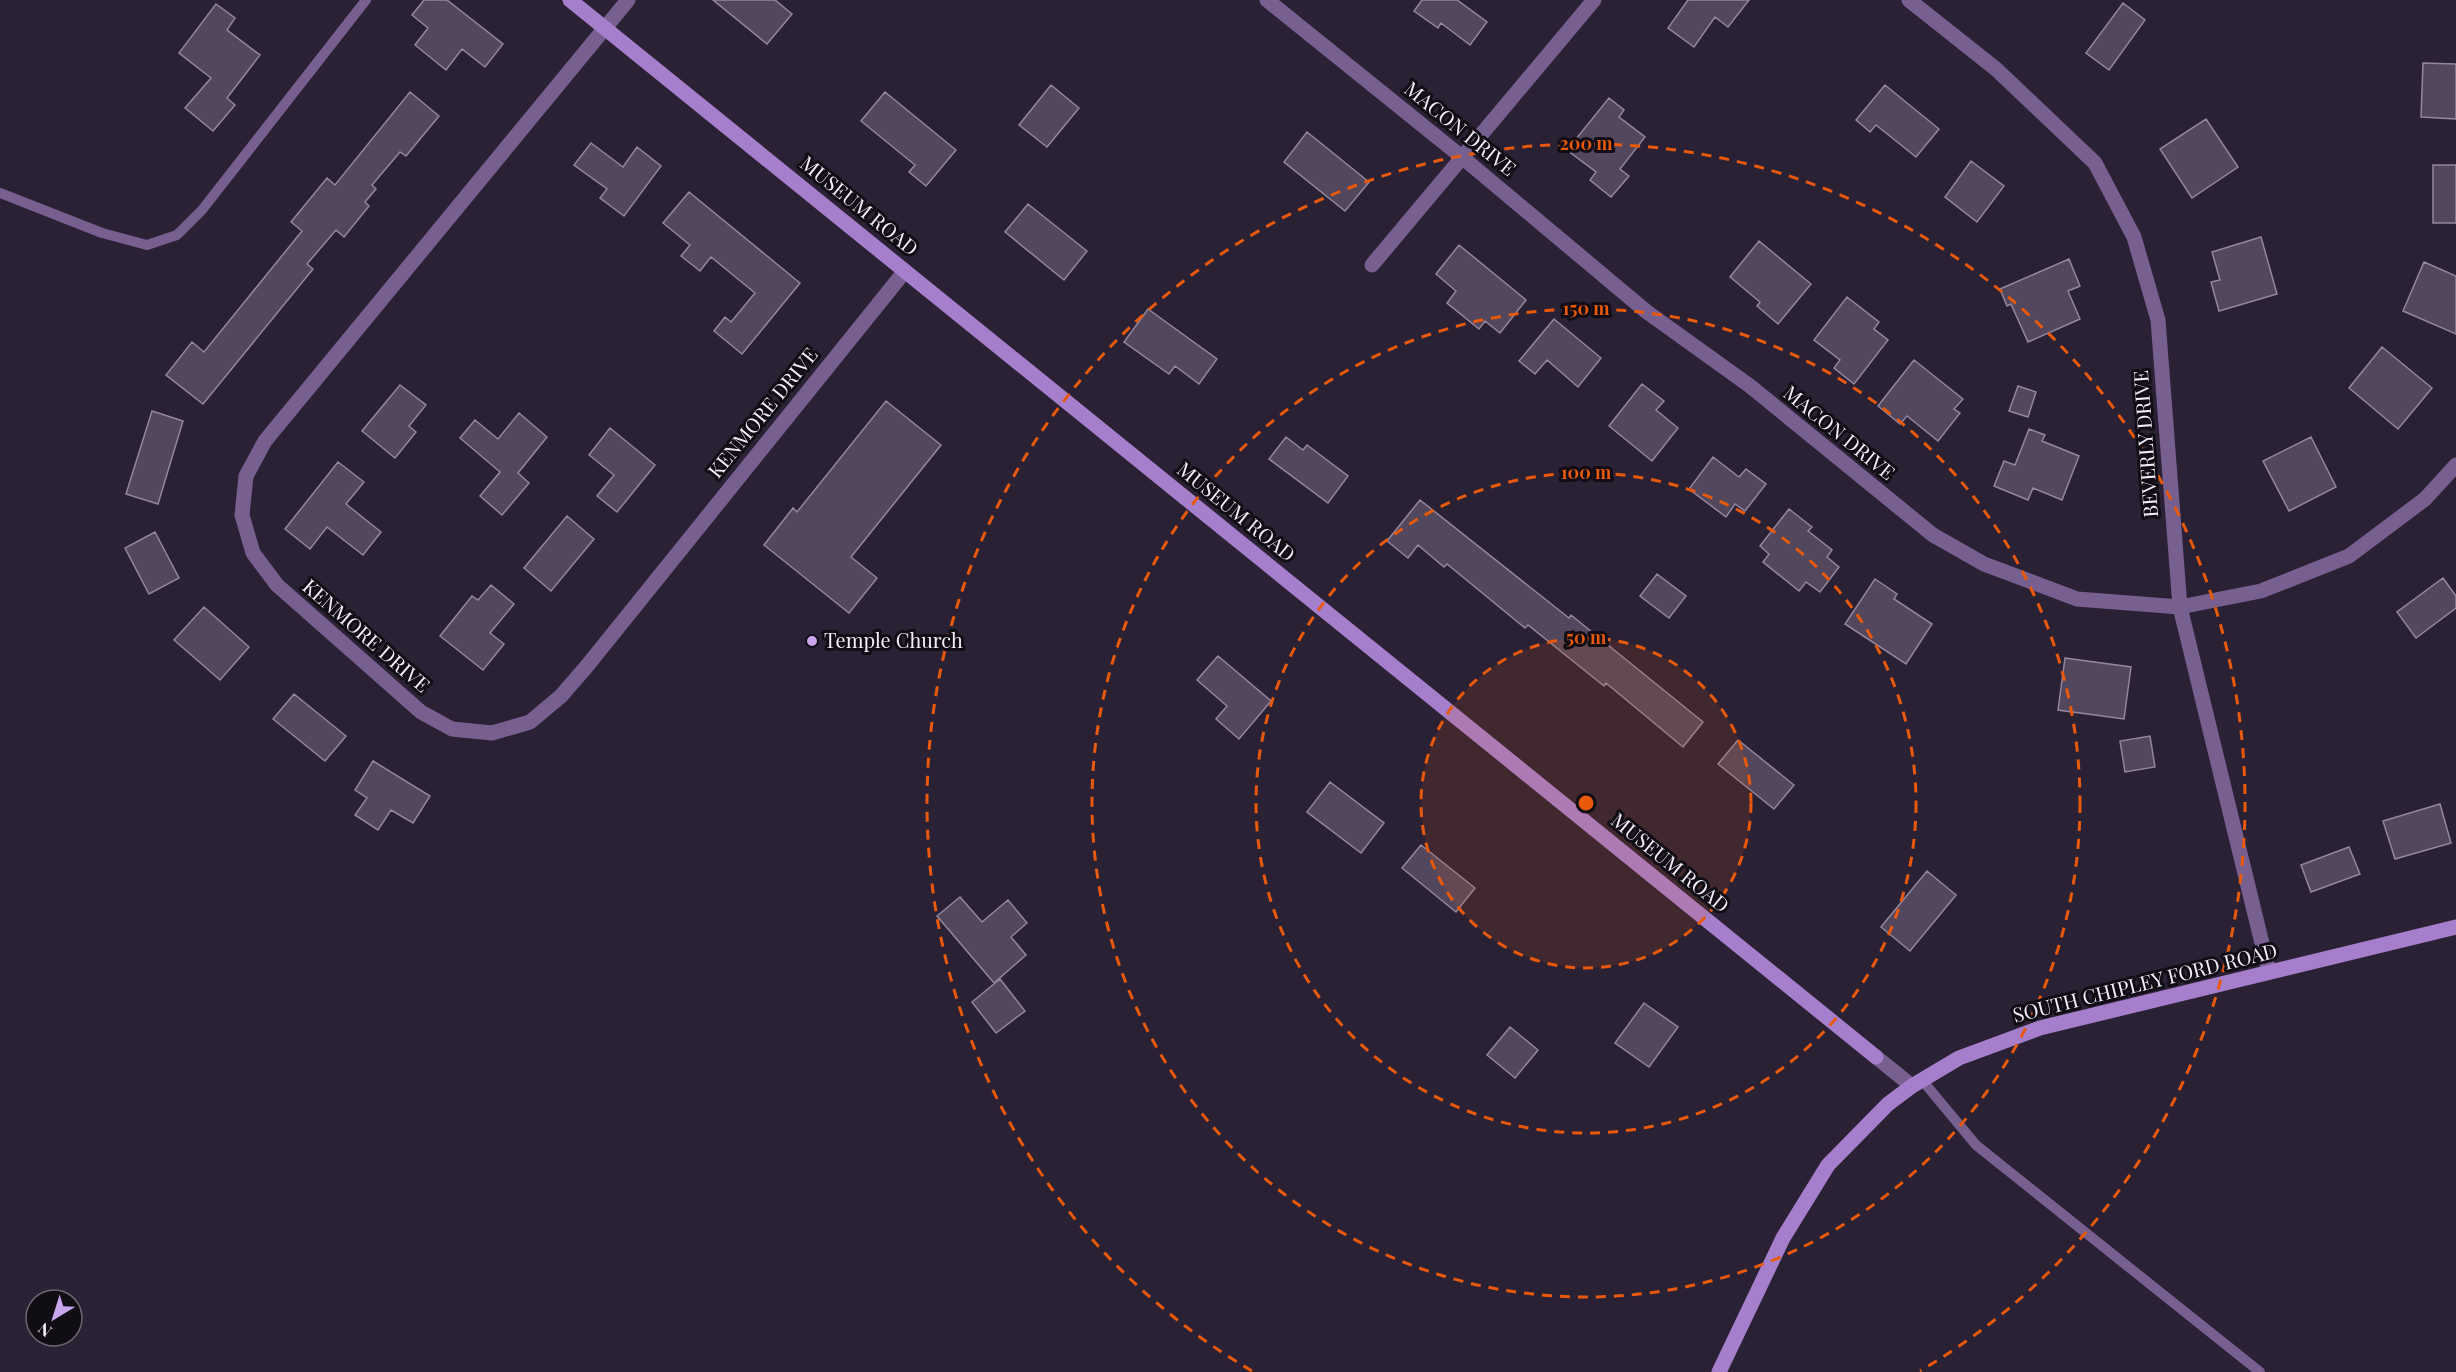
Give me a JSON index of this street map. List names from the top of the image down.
{
  "streets": {
    "street": [
      "MACON DRIVE",
      "MUSEUM ROAD",
      "KENMORE DRIVE",
      "BEVERLY DRIVE",
      "SOUTH CHIPLEY FORD ROAD"
    ]
  },
  "crossings": [
    ["MACON DRIVE", "BEVERLY DRIVE"],
    ["MUSEUM ROAD", "KENMORE DRIVE"],
    ["MUSEUM ROAD", "SOUTH CHIPLEY FORD ROAD"],
    ["BEVERLY DRIVE", "SOUTH CHIPLEY FORD ROAD"]
  ],
  "places": ["Temple Church"],
  "north": "bottom left",
  "rings": [
    "200 m",
    "150 m",
    "100 m",
    "50 m"
  ]
}
